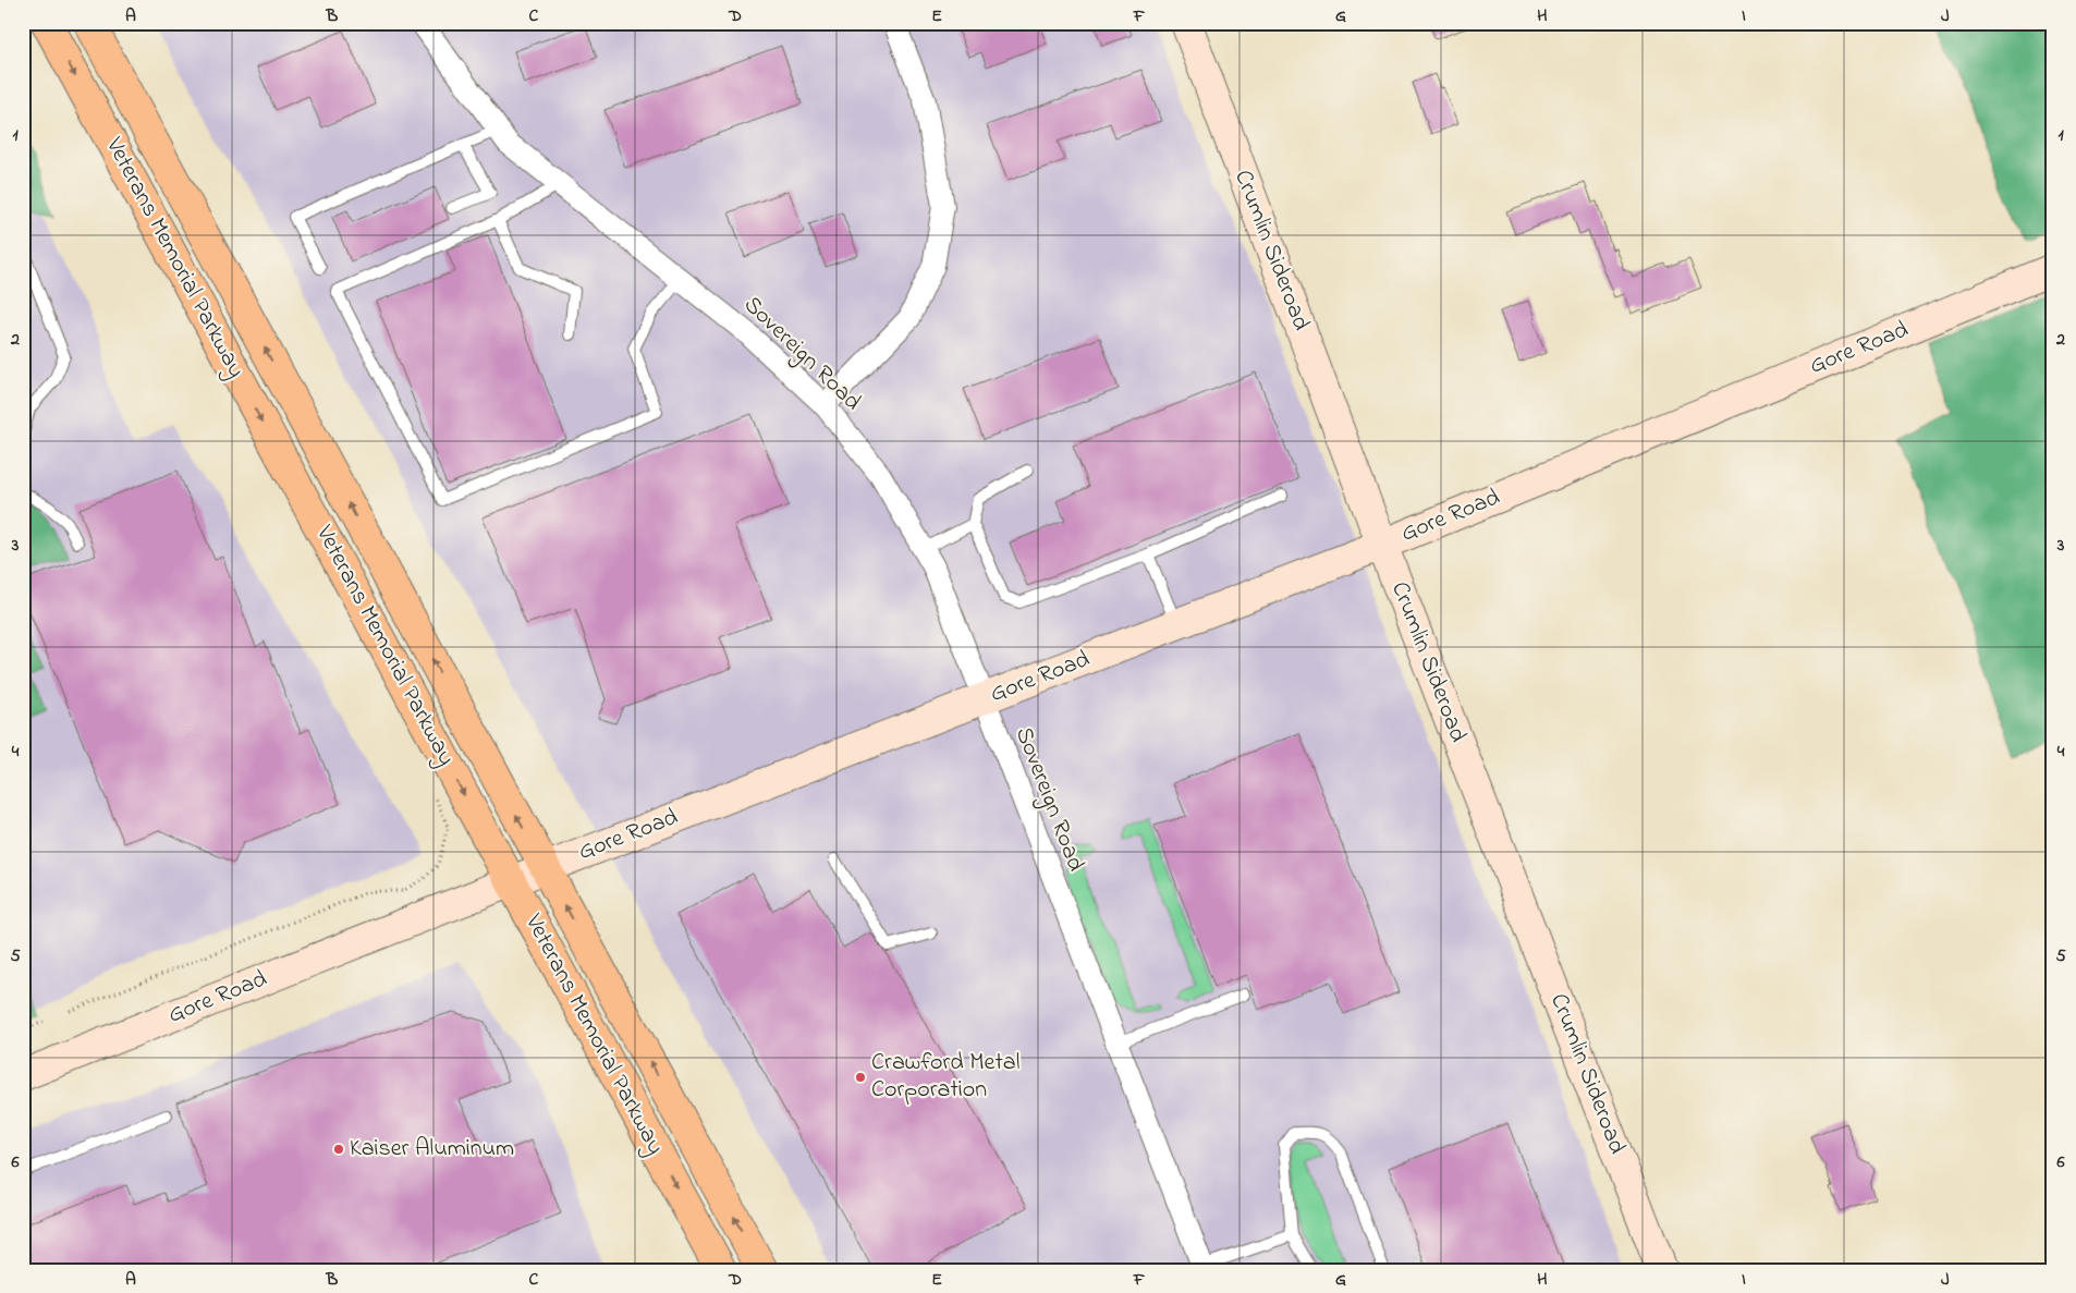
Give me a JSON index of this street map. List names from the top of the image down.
{
  "streets": {
    "highway": ["Veterans Memorial Parkway"],
    "main road": ["Crumlin Sideroad", "Gore Road"],
    "street": ["Sovereign Road"]
  },
  "crossings": [
    ["Crumlin Sideroad", "Gore Road"],
    ["Veterans Memorial Parkway", "Gore Road"],
    ["Gore Road", "Sovereign Road"]
  ],
  "places": ["Crawford Metal Corporation", "Kaiser Aluminum"],
  "grid": {
    "columns": [
      "A",
      "B",
      "C",
      "D",
      "E",
      "F",
      "G",
      "H",
      "I",
      "J"
    ],
    "rows": [
      "1",
      "2",
      "3",
      "4",
      "5",
      "6"
    ]
  }
}
